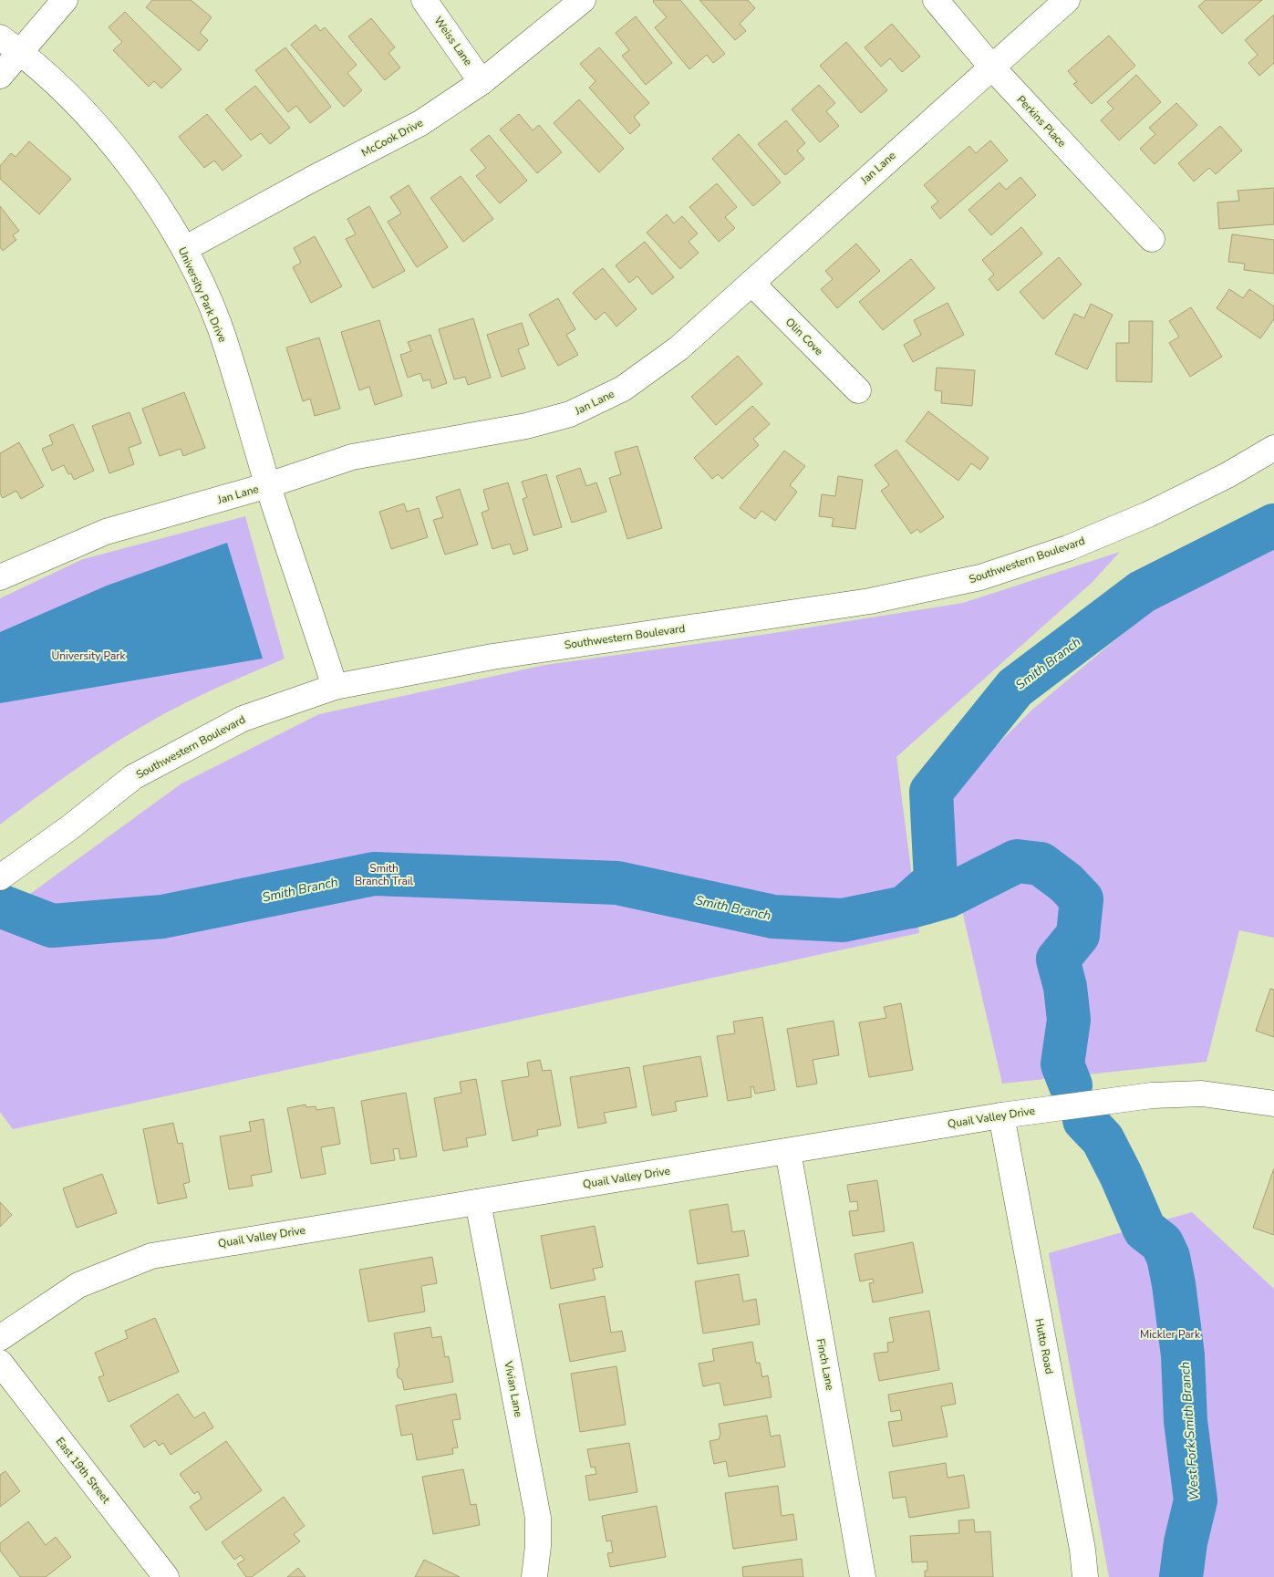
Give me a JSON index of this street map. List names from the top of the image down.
{
  "streets": {
    "street": [
      "Weiss Lane",
      "Perkins Place",
      "McCook Drive",
      "Jan Lane",
      "University Park Drive",
      "Olin Cove",
      "Southwestern Boulevard",
      "Quail Valley Drive",
      "Hutto Road",
      "Finch Lane",
      "Vivian Lane",
      "East 19th Street"
    ]
  },
  "crossings": [
    ["Weiss Lane", "McCook Drive"],
    ["Perkins Place", "Jan Lane"],
    ["McCook Drive", "University Park Drive"],
    ["Jan Lane", "University Park Drive"],
    ["Jan Lane", "Olin Cove"],
    ["University Park Drive", "Southwestern Boulevard"],
    ["Quail Valley Drive", "Hutto Road"],
    ["Quail Valley Drive", "Finch Lane"],
    ["Quail Valley Drive", "Vivian Lane"]
  ],
  "water": ["Smith Branch", "West Fork Smith Branch"],
  "parks": ["University Park", "Smith Branch Trail", "Mickler Park"]
}
